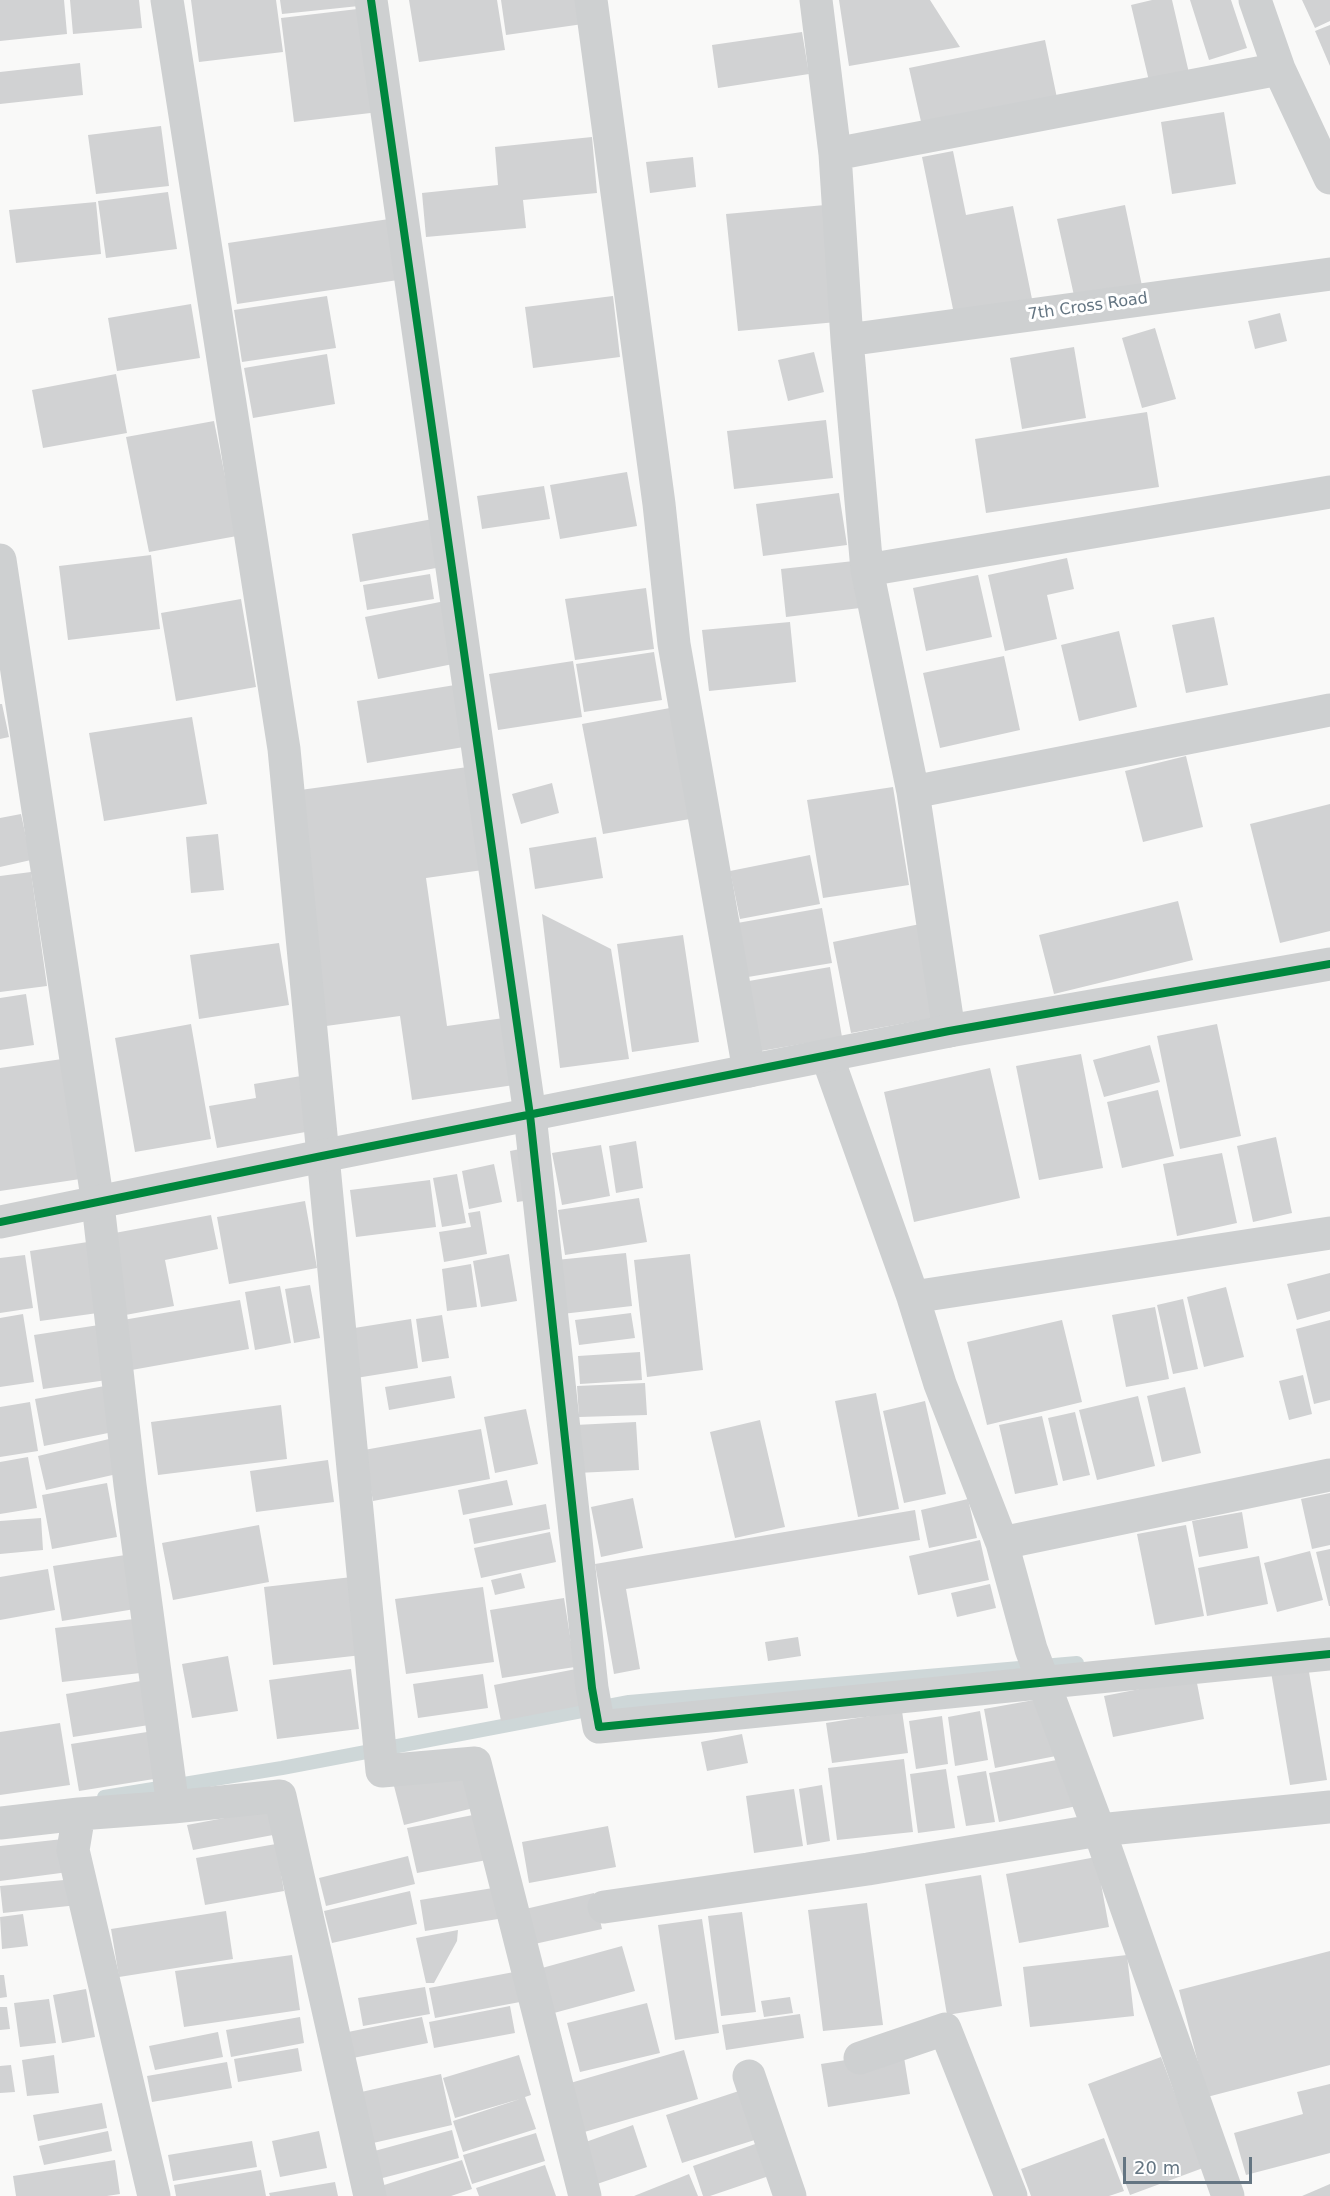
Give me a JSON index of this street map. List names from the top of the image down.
{
  "streets": {
    "street": ["7th Cross Road"]
  },
  "scale_bar": "20 m"
}
